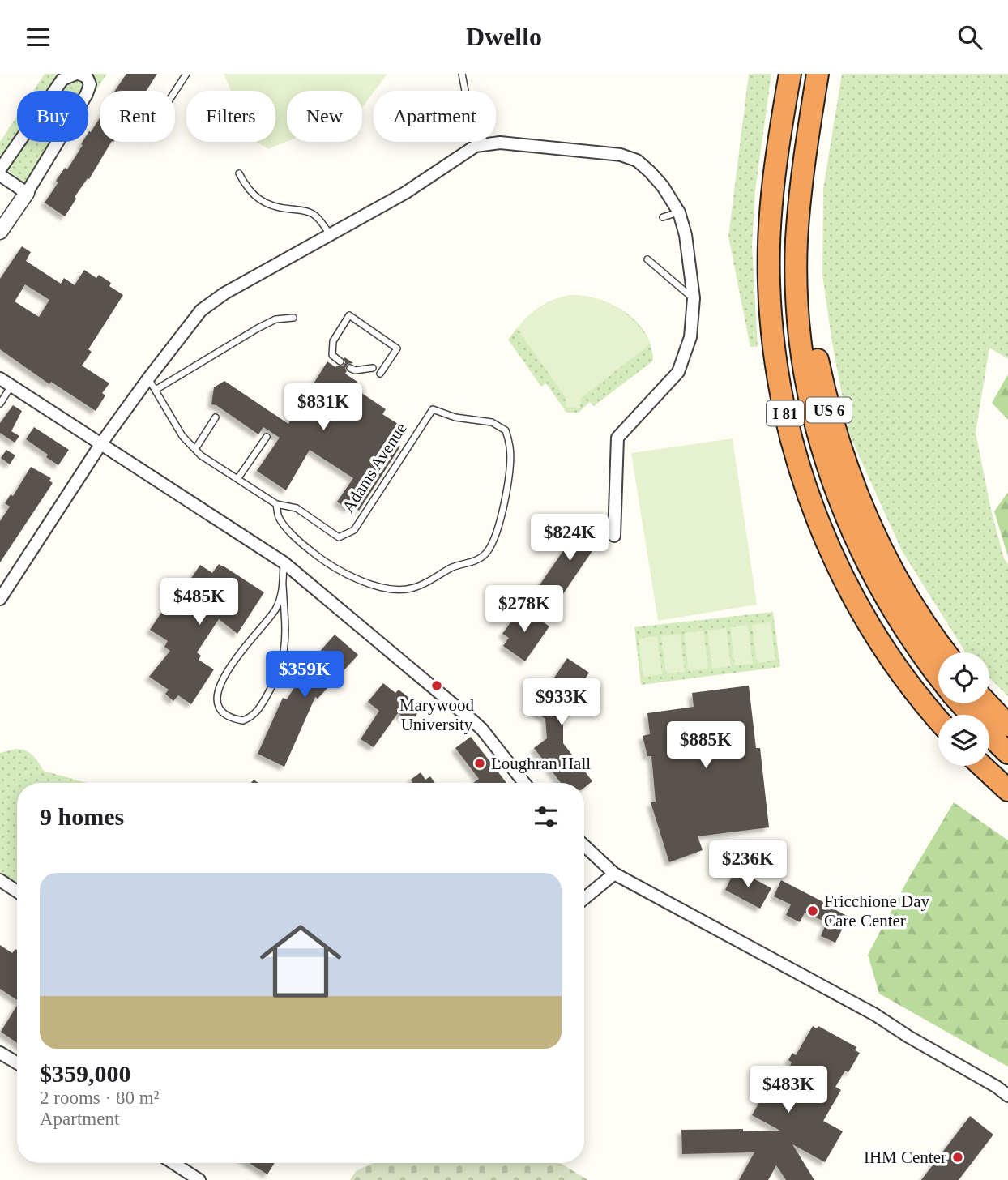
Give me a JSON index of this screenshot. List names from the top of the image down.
{
  "streets": {
    "highway": ["US 6", "I 81"],
    "lane": ["Adams Avenue"]
  },
  "crossings": [
    ["US 6", "I 81"]
  ],
  "places": [
    "Marywood University",
    "Loughran Hall",
    "Fricchione Day Care Center",
    "IHM Center"
  ],
  "page": {
    "header": "Dwello",
    "chip": [
      "Buy",
      "Rent",
      "Filters",
      "New",
      "Apartment"
    ],
    "price": [
      "$831K",
      "$824K",
      "$485K",
      "$278K",
      "$359K",
      "$933K",
      "$885K",
      "$236K",
      "$483K"
    ],
    "heading": "9 homes",
    "list": [
      {
        "name": "$359,000",
        "note": "2 rooms · 80 m² · Apartment"
      }
    ]
  }
}
